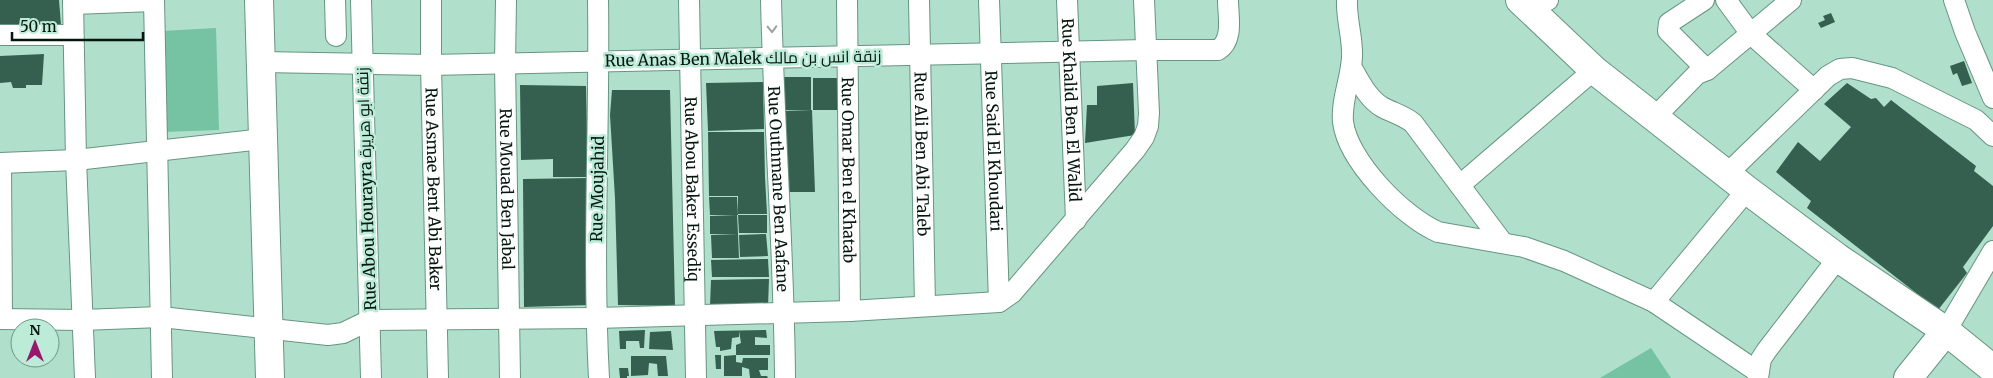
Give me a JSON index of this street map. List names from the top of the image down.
{
  "streets": {
    "street": [
      "Rue Anas Ben Malek زنقة انس بن مالك",
      "Rue Khalid Ben El Walid",
      "Rue Said El Khoudari",
      "Rue Ali Ben Abi Taleb",
      "Rue Omar Ben el Khatab",
      "Rue Abou Hourayra زنقة ابو هريرة",
      "Rue Asmae Bent Abi Baker",
      "Rue Mouad Ben Jabal",
      "Rue Moujahid",
      "Rue Abou Baker Essediq",
      "Rue Outhmane Ben Aafane"
    ]
  },
  "crossings": [
    ["Rue Anas Ben Malek زنقة انس بن مالك", "Rue Khalid Ben El Walid"],
    ["Rue Anas Ben Malek زنقة انس بن مالك", "Rue Said El Khoudari"],
    ["Rue Anas Ben Malek زنقة انس بن مالك", "Rue Ali Ben Abi Taleb"],
    ["Rue Anas Ben Malek زنقة انس بن مالك", "Rue Omar Ben el Khatab"],
    ["Rue Anas Ben Malek زنقة انس بن مالك", "Rue Abou Hourayra زنقة ابو هريرة"],
    ["Rue Anas Ben Malek زنقة انس بن مالك", "Rue Asmae Bent Abi Baker"],
    ["Rue Anas Ben Malek زنقة انس بن مالك", "Rue Mouad Ben Jabal"],
    ["Rue Anas Ben Malek زنقة انس بن مالك", "Rue Moujahid"],
    ["Rue Anas Ben Malek زنقة انس بن مالك", "Rue Abou Baker Essediq"],
    ["Rue Anas Ben Malek زنقة انس بن مالك", "Rue Outhmane Ben Aafane"]
  ],
  "scale_bar": "50 m",
  "north": "top"
}
